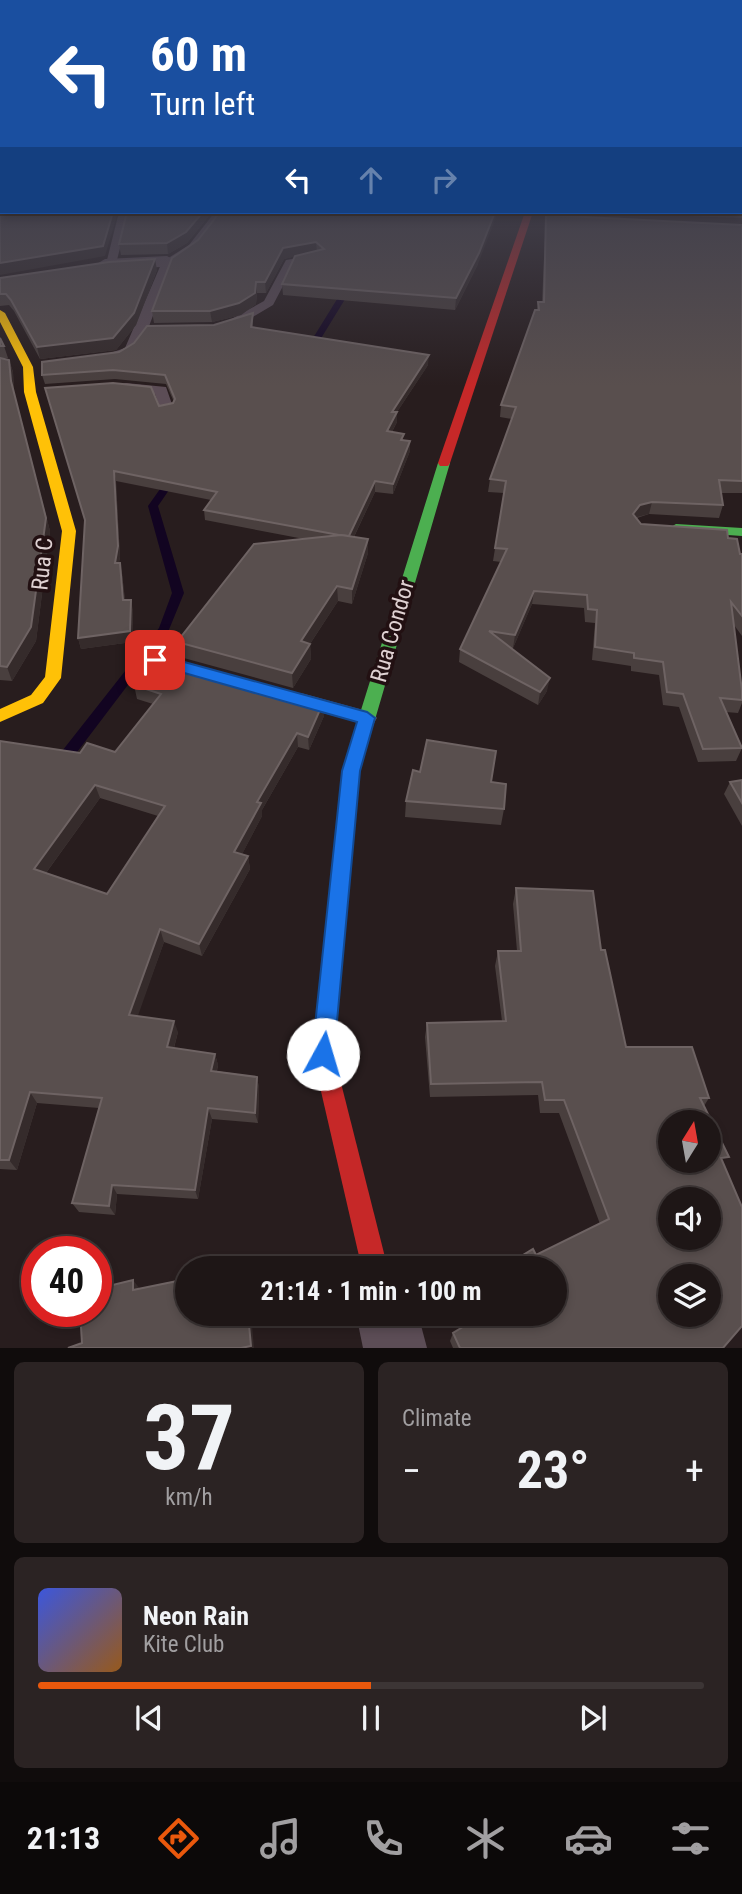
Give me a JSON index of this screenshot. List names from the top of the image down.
{
  "streets": {
    "street": ["Rua C", "Rua Condor"]
  },
  "north": "top",
  "page": {
    "turn": ["60 m", "Turn left"],
    "limit": "40",
    "trip": "21:14 · 1 min · 100 m",
    "tile": [
      ["37", "km/h"],
      "Climate"
    ],
    "heat": ["−", "23°", "+"],
    "song": ["Neon Rain", "Kite Club"],
    "tabs": "21:13"
  }
}
